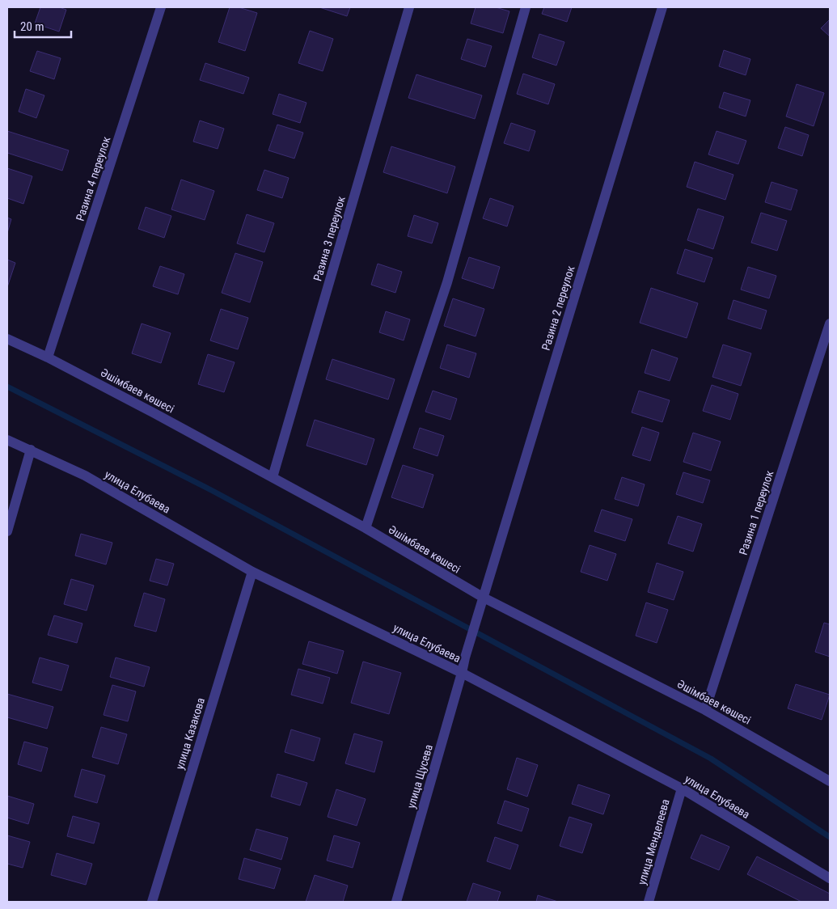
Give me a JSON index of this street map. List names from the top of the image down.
{
  "streets": {
    "street": [
      "Разина 4 переулок",
      "Разина 3 переулок",
      "Разина 2 переулок",
      "Әшімбаев көшесі",
      "улица Елубаева",
      "Разина 1 переулок",
      "улица Казакова",
      "улица Щусева",
      "улица Менделеева"
    ]
  },
  "crossings": [
    ["Разина 4 переулок", "Әшімбаев көшесі"],
    ["Разина 3 переулок", "Әшімбаев көшесі"],
    ["Разина 2 переулок", "Әшімбаев көшесі"],
    ["Разина 2 переулок", "улица Щусева"],
    ["Әшімбаев көшесі", "Разина 1 переулок"],
    ["улица Елубаева", "улица Казакова"],
    ["улица Елубаева", "улица Щусева"],
    ["улица Елубаева", "улица Менделеева"]
  ],
  "scale_bar": "20 m"
}
